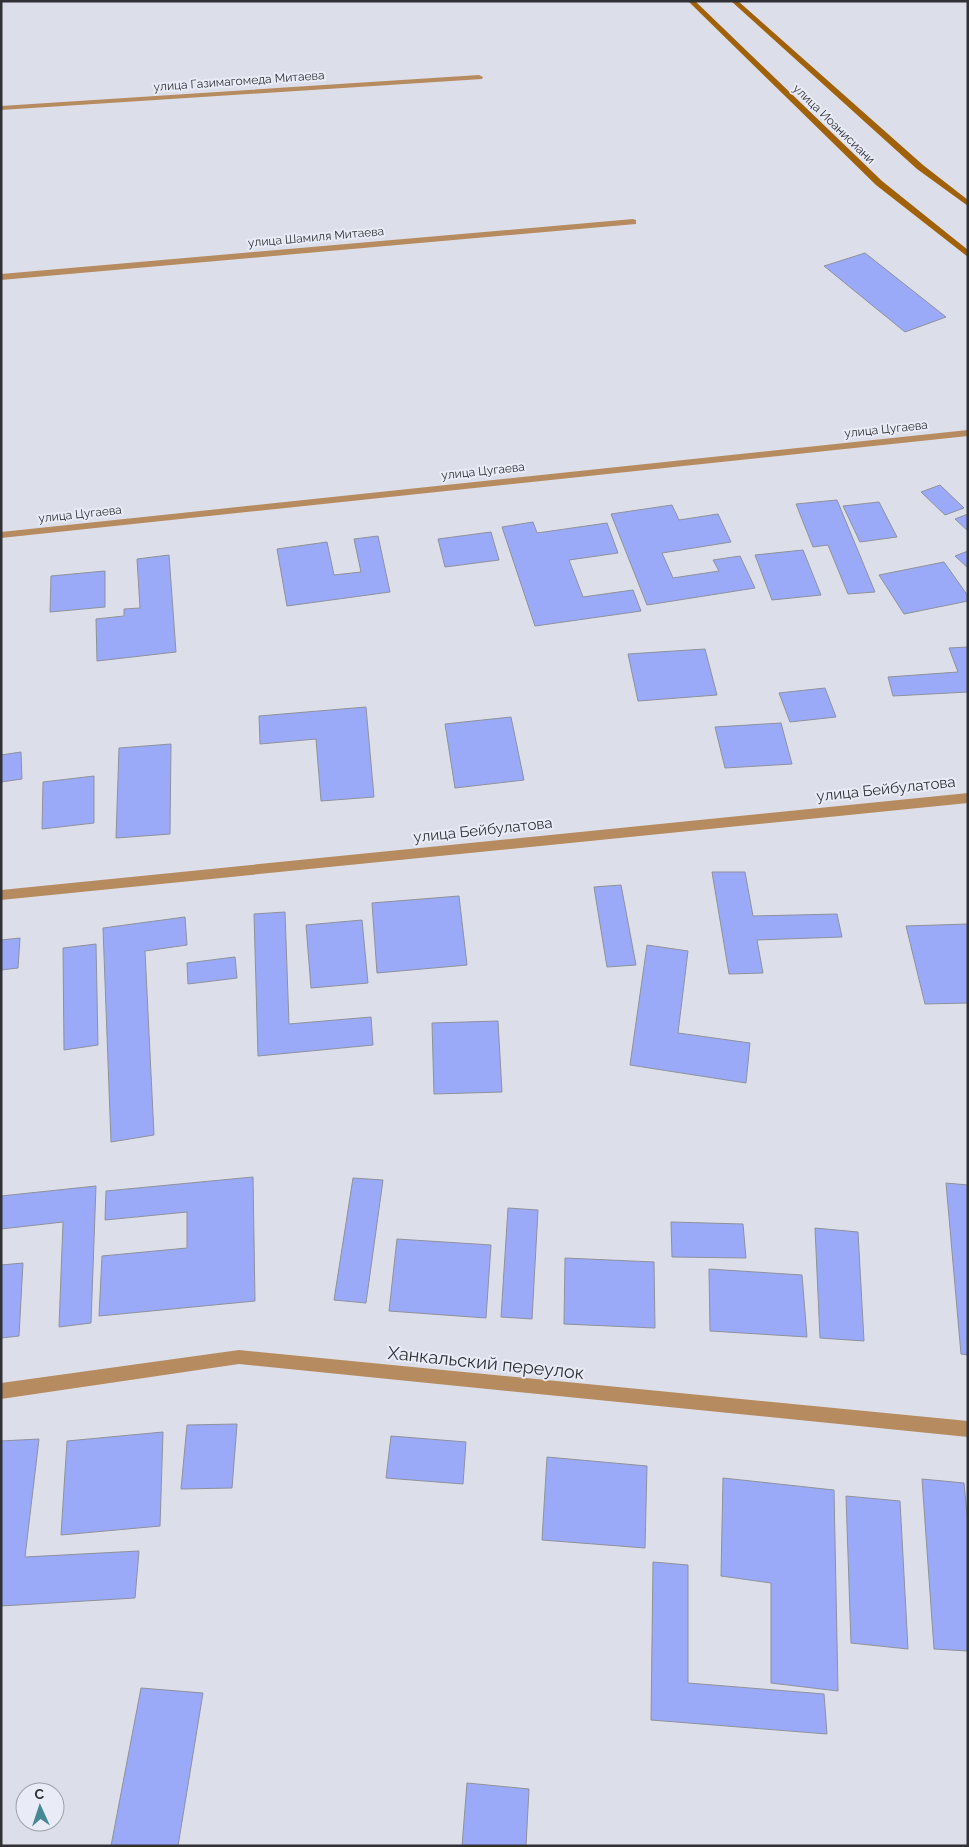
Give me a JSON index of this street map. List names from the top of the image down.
{
  "streets": {
    "main road": ["улица Иоанисиани"],
    "street": [
      "улица Газимагомеда Митаева",
      "улица Шамиля Митаева",
      "улица Цугаева",
      "улица Бейбулатова",
      "Ханкальский переулок"
    ]
  },
  "north": "top"
}
